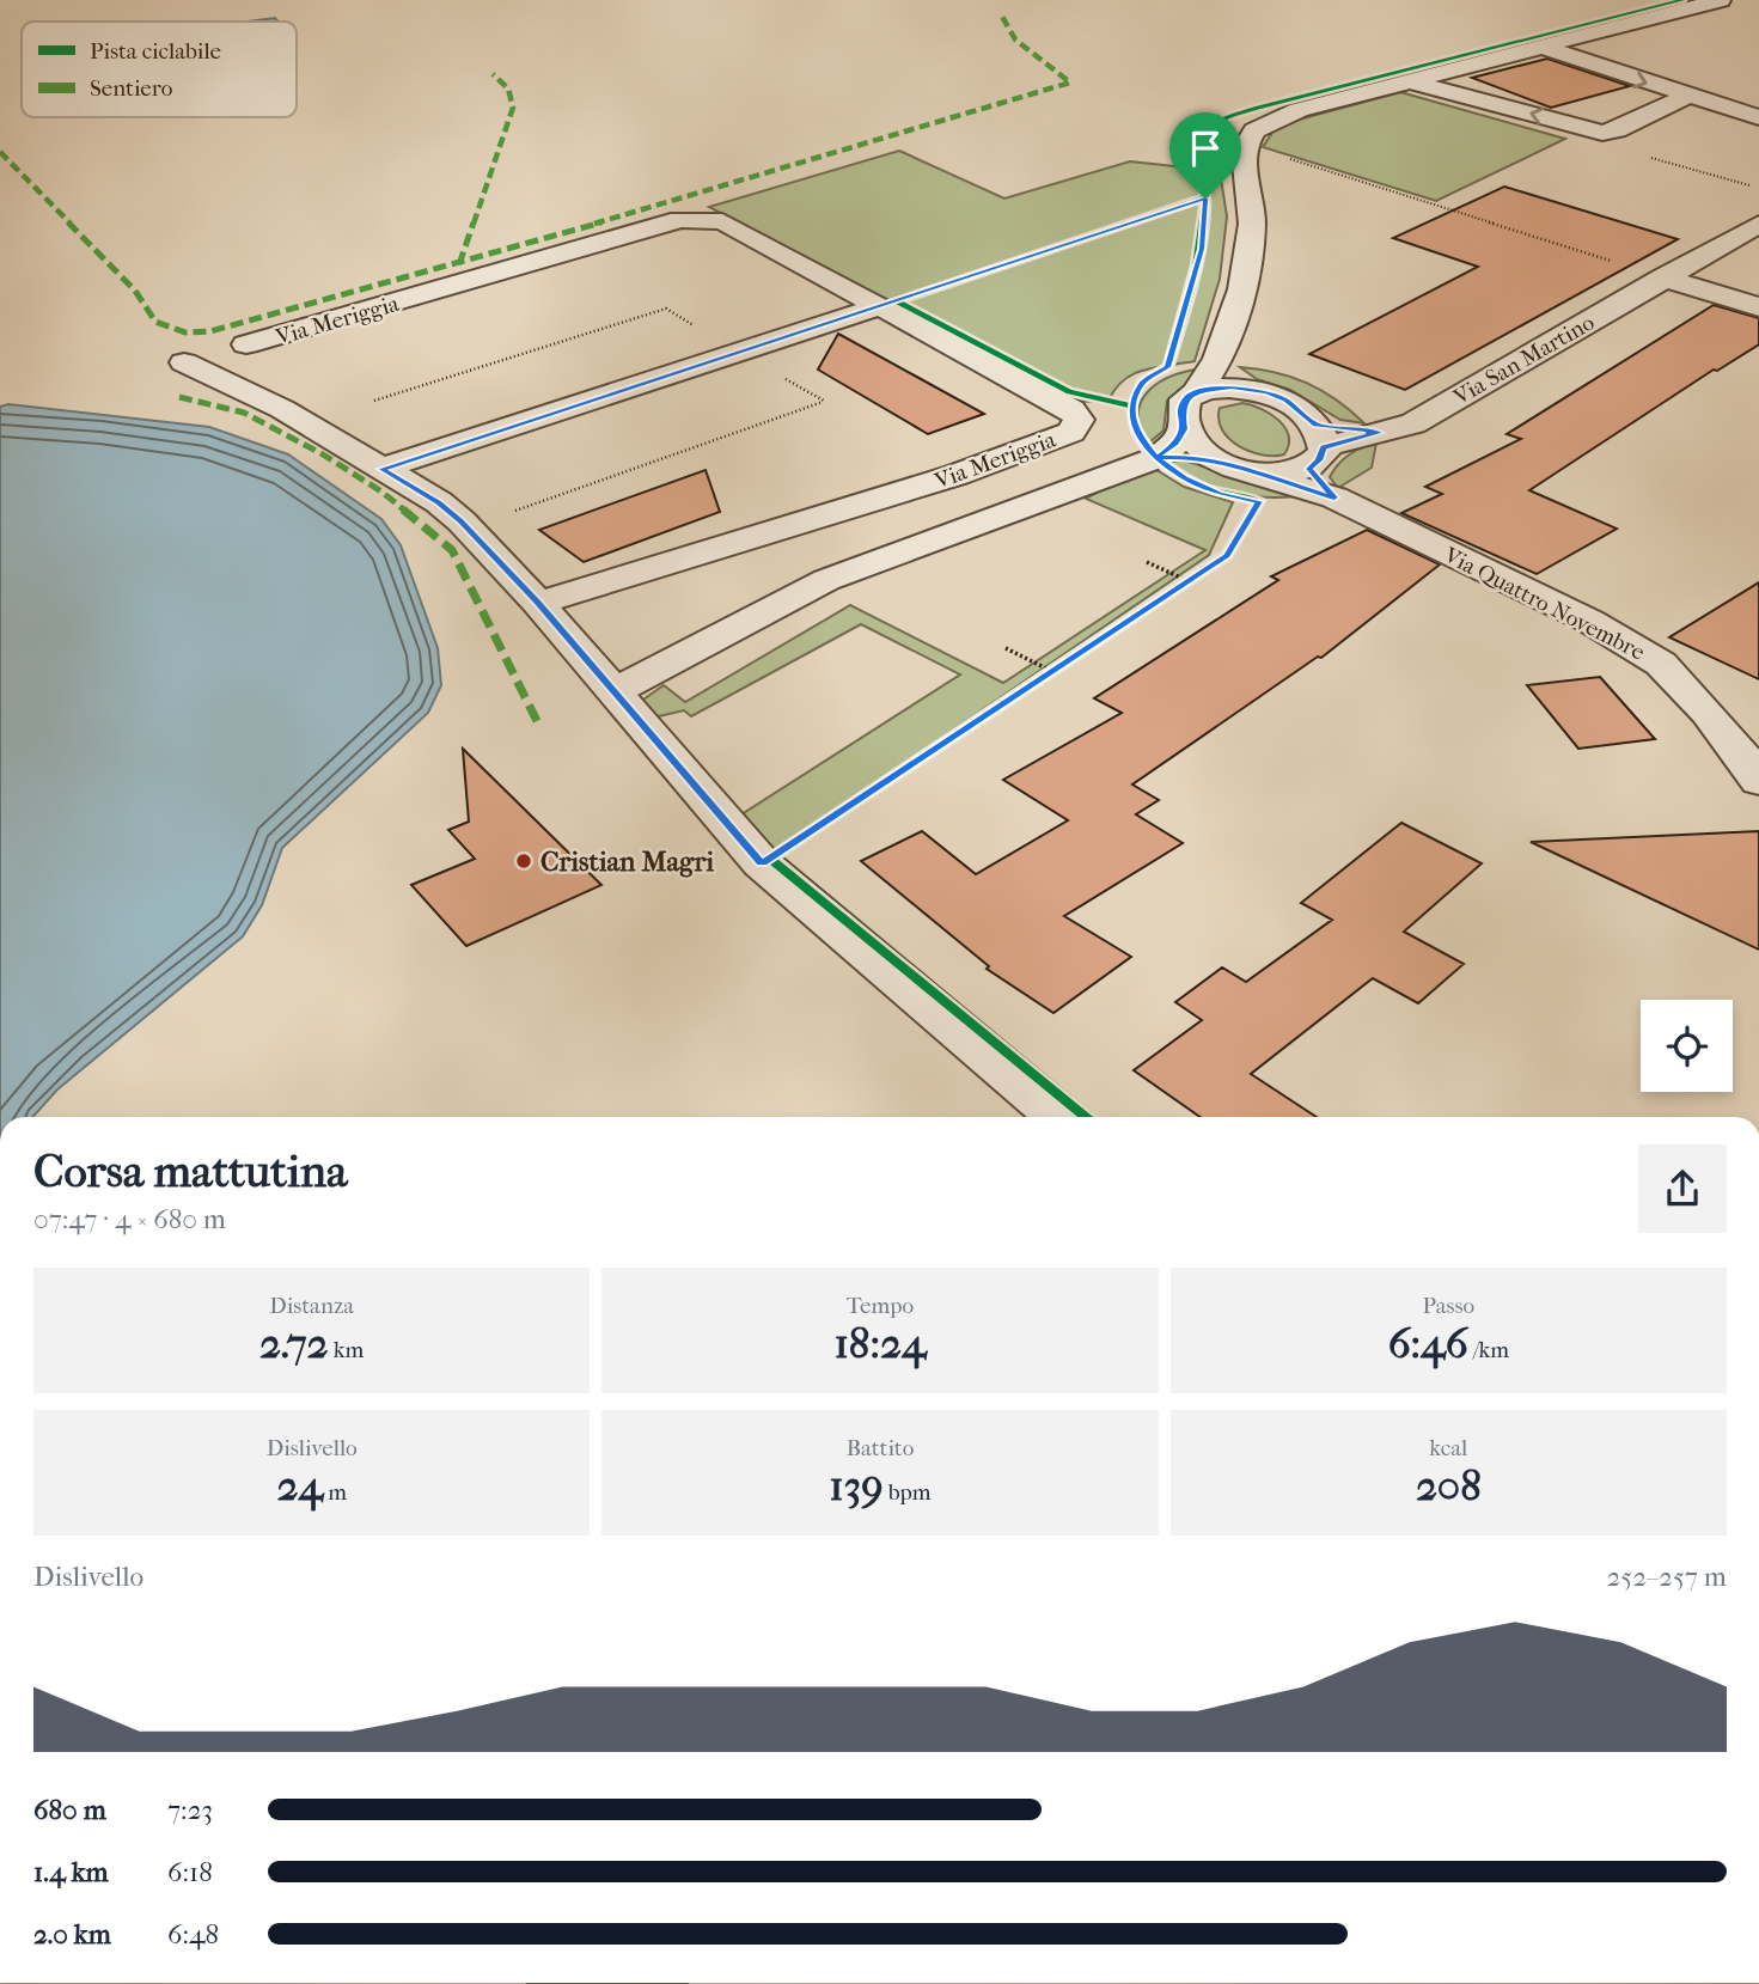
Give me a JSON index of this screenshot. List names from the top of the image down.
{
  "streets": {
    "street": ["Via Meriggia", "Via San Martino", "Via Quattro Novembre"]
  },
  "crossings": [
    ["Via San Martino", "Via Quattro Novembre"]
  ],
  "places": ["Cristian Magri"],
  "legend": ["Pista ciclabile", "Sentiero"],
  "page": {
    "heading": ["Corsa mattutina", "07:47 · 4 × 680 m"],
    "stats": [
      ["Distanza", "2.72 km"],
      ["Tempo", "18:24"],
      ["Passo", "6:46 /km"],
      ["Dislivello", "24 m"],
      ["Battito", "139 bpm"],
      ["kcal", "208"]
    ],
    "chart": ["Dislivello", "252–257 m"],
    "list": [
      {
        "name": "680 m",
        "note": "7:23"
      },
      {
        "name": "1.4 km",
        "note": "6:18"
      },
      {
        "name": "2.0 km",
        "note": "6:48"
      }
    ]
  }
}
